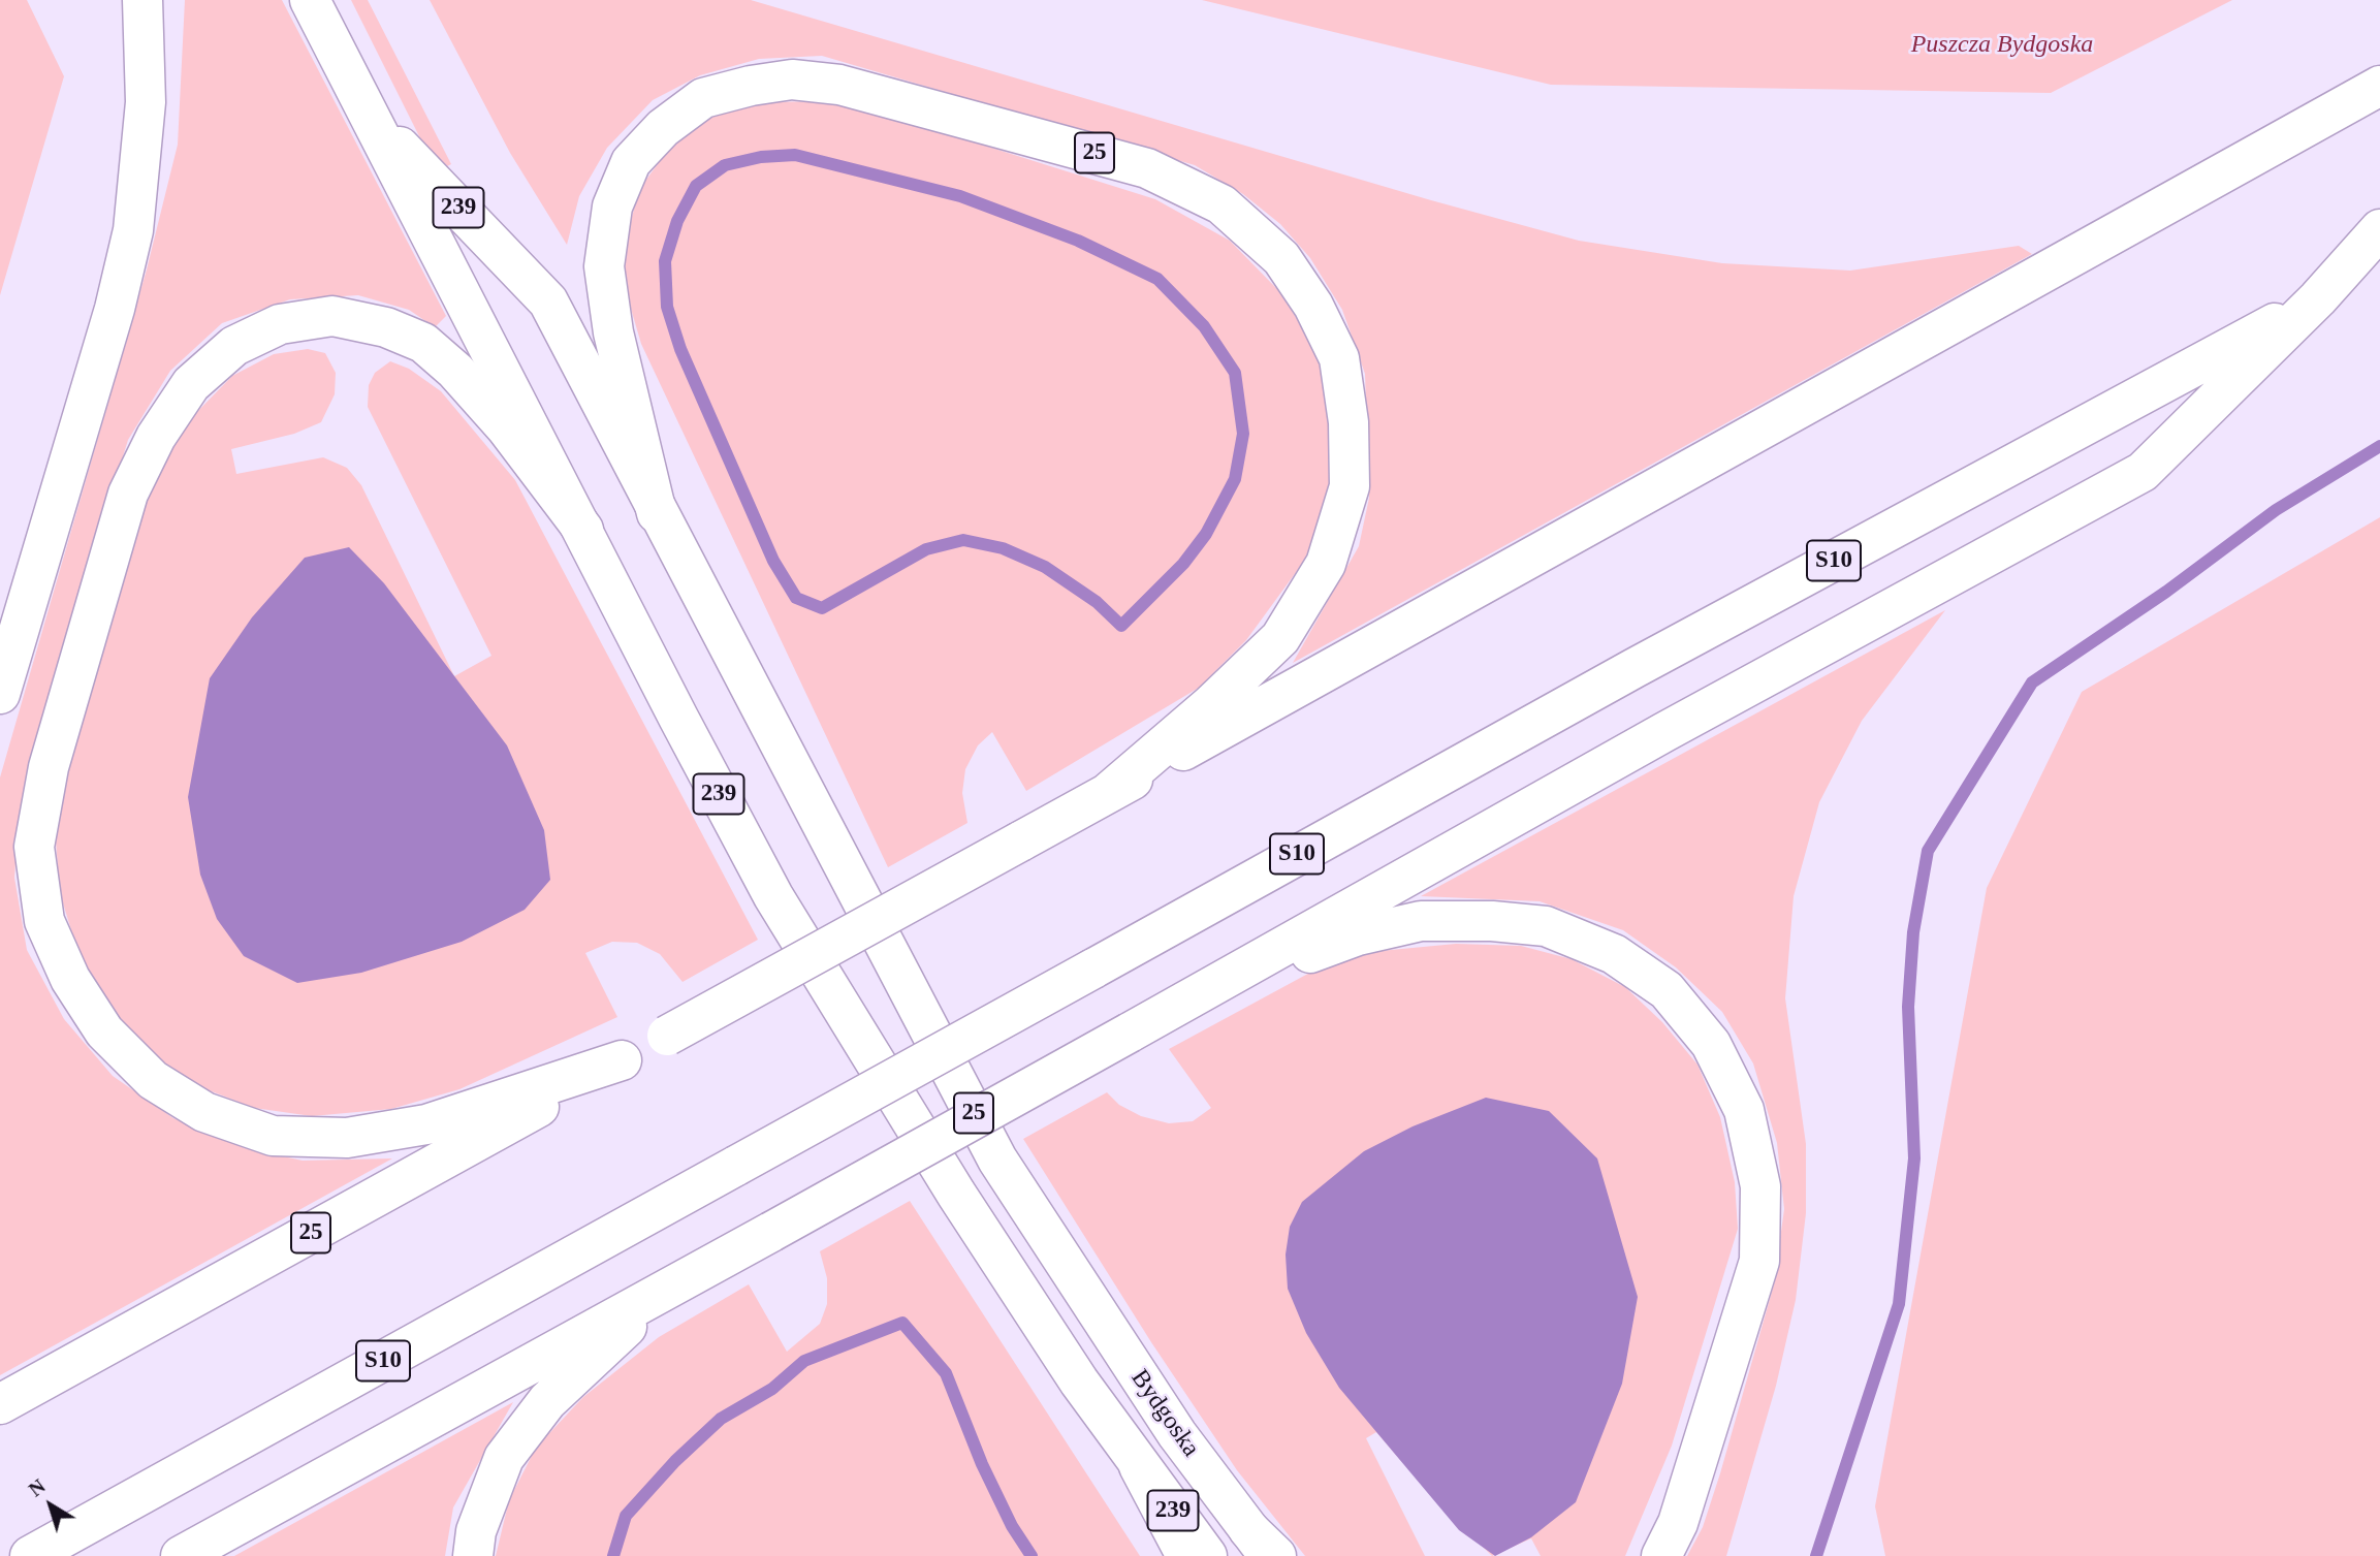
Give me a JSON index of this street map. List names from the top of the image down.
{
  "streets": {
    "main road": [
      "25",
      "239",
      "S10",
      "Bydgoska"
    ]
  },
  "crossings": [
    ["25", "239"],
    ["25", "Bydgoska"],
    ["239", "Bydgoska"]
  ],
  "parks": ["Puszcza Bydgoska"],
  "north": "top left"
}
